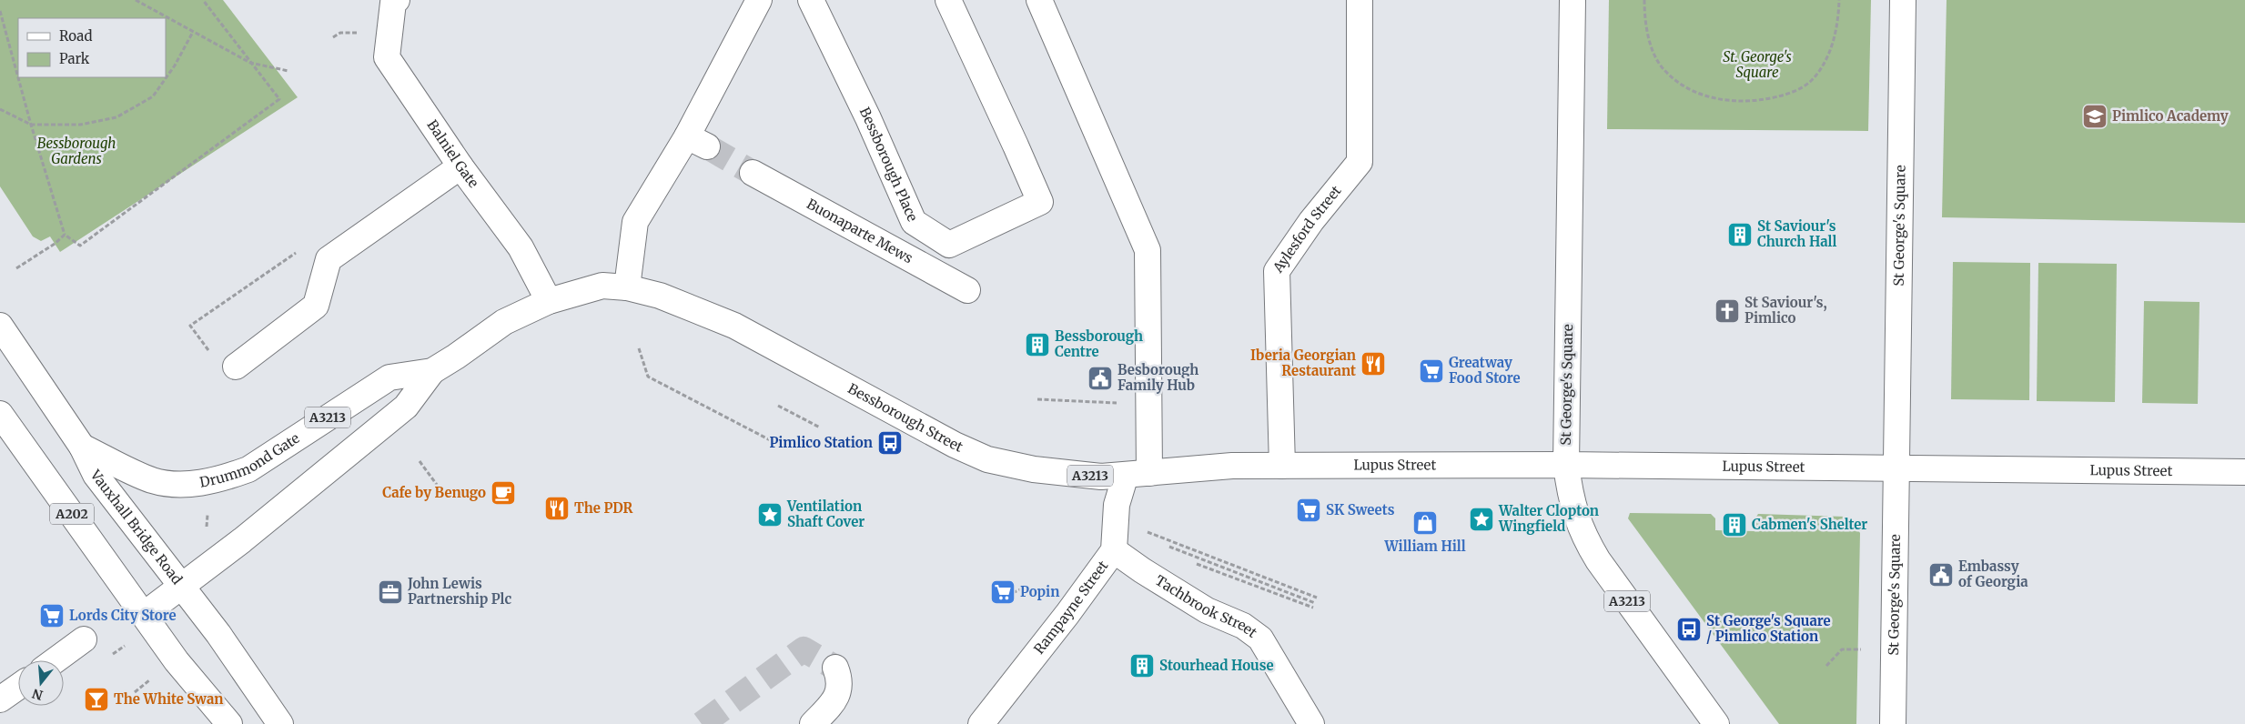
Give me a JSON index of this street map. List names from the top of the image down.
{
  "streets": {
    "main road": [
      "Balniel Gate",
      "Bessborough Place",
      "St George's Square",
      "Aylesford Street",
      "Buonaparte Mews",
      "A3213",
      "Bessborough Street",
      "Drummond Gate",
      "Lupus Street",
      "A202",
      "Vauxhall Bridge Road",
      "Rampayne Street",
      "Tachbrook Street"
    ]
  },
  "crossings": [
    ["Balniel Gate", "Bessborough Street"],
    ["Balniel Gate", "Drummond Gate"],
    ["St George's Square", "Lupus Street"],
    ["Aylesford Street", "Bessborough Street"],
    ["Aylesford Street", "Lupus Street"],
    ["Bessborough Street", "Drummond Gate"],
    ["Bessborough Street", "Lupus Street"],
    ["Bessborough Street", "Rampayne Street"],
    ["Drummond Gate", "A202"],
    ["Drummond Gate", "Vauxhall Bridge Road"],
    ["Rampayne Street", "Tachbrook Street"]
  ],
  "parks": ["St. George's Square", "Bessborough Gardens"],
  "places": {
    "school or university": ["Pimlico Academy"],
    "building": [
      "St Saviour's Church Hall",
      "Bessborough Centre",
      "Cabmen's Shelter",
      "Stourhead House"
    ],
    "church": ["St Saviour's, Pimlico"],
    "restaurant": ["Iberia Georgian Restaurant", "The PDR"],
    "supermarket": [
      "Greatway Food Store",
      "SK Sweets",
      "Popin",
      "Lords City Store"
    ],
    "public building": ["Besborough Family Hub", "Embassy of Georgia"],
    "bus stop": ["Pimlico Station", "St George's Square / Pimlico Station"],
    "cafe": ["Cafe by Benugo"],
    "place": ["Ventilation Shaft Cover", "Walter Clopton Wingfield"],
    "shop": ["William Hill"],
    "office": ["John Lewis Partnership Plc"],
    "bar": ["The White Swan"]
  },
  "legend": ["Road", "Park"],
  "north": "bottom"
}
